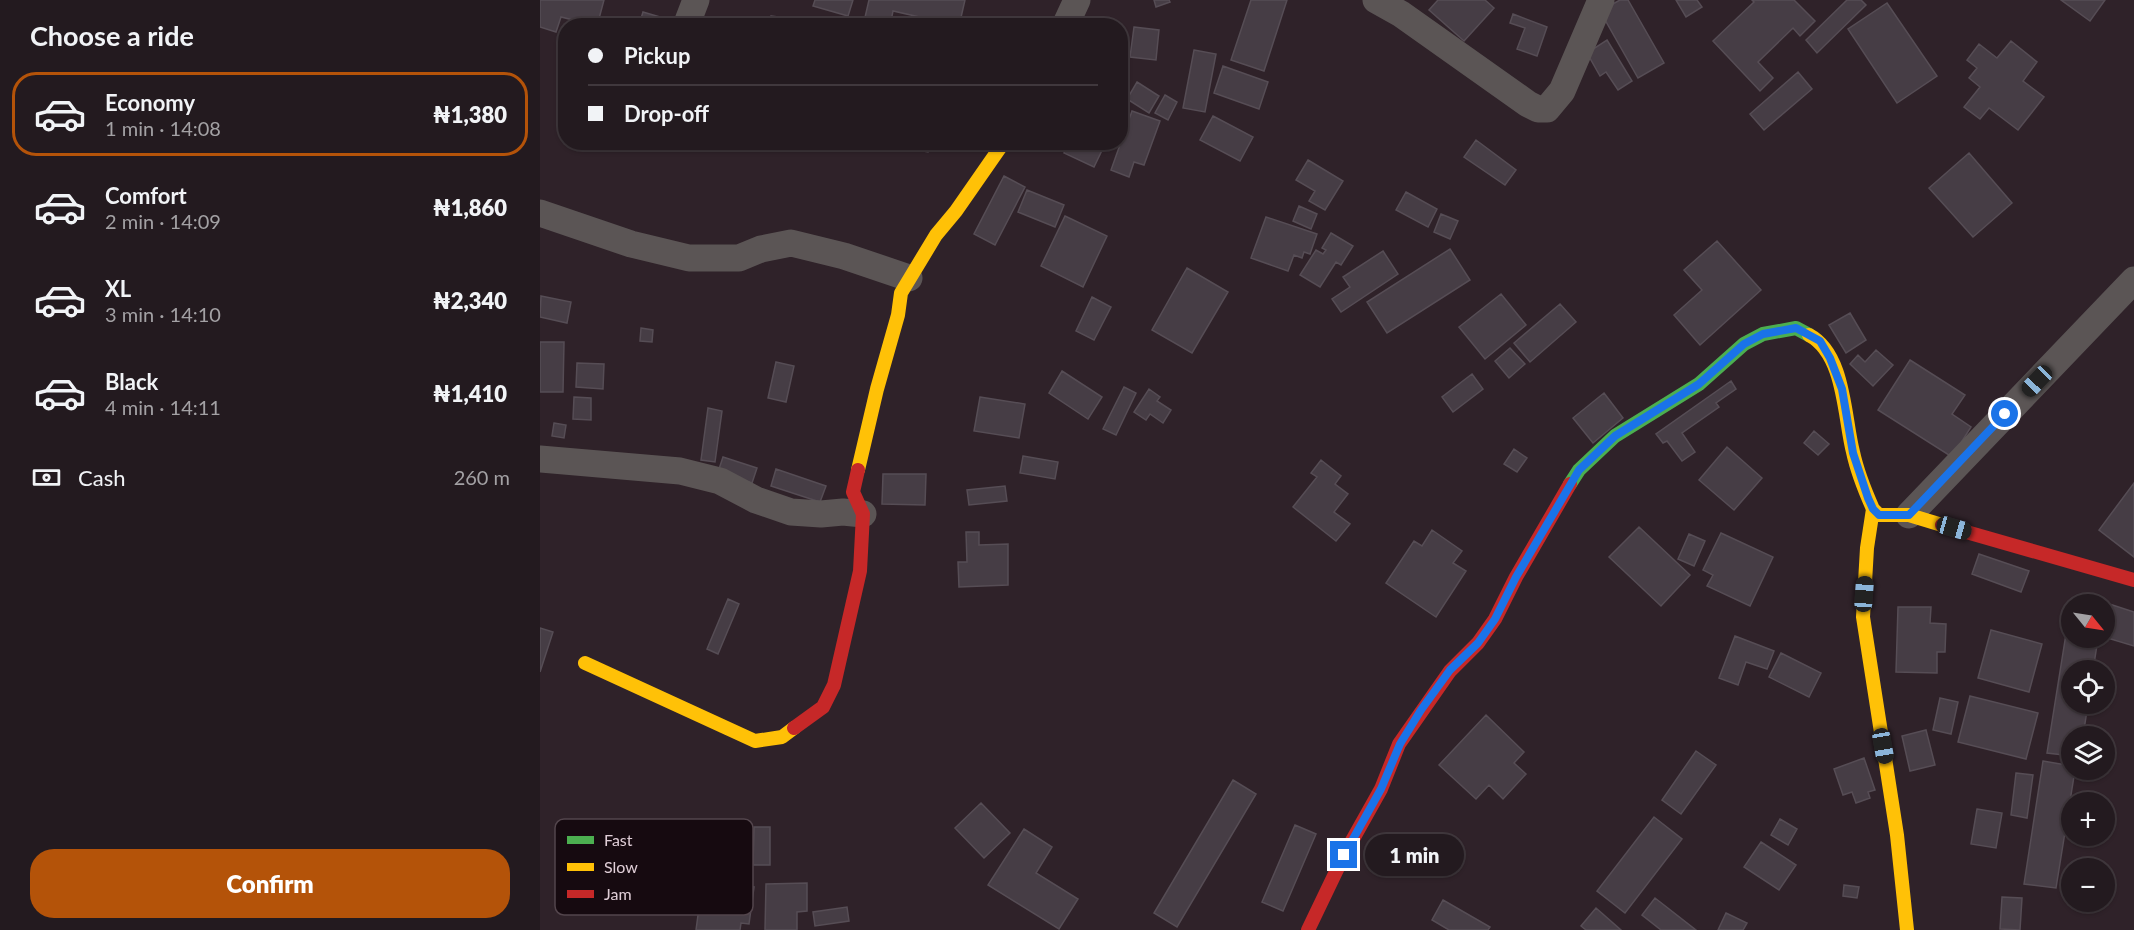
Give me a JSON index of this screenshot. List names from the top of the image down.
{
  "legend": ["Fast", "Slow", "Jam"],
  "north": "bottom right",
  "page": {
    "heading": "Choose a ride",
    "banner": ["Pickup", "Drop-off"],
    "list": [
      {
        "name": "Economy",
        "note": "1 min · 14:08",
        "value": "₦1,380"
      },
      {
        "name": "Comfort",
        "note": "2 min · 14:09",
        "value": "₦1,860"
      },
      {
        "name": "XL",
        "note": "3 min · 14:10",
        "value": "₦2,340"
      },
      {
        "name": "Black",
        "note": "4 min · 14:11",
        "value": "₦1,410"
      }
    ],
    "pay": ["Cash", "260 m"],
    "map_buttons": ["+", "−"],
    "bubble": "1 min",
    "buttons": "Confirm"
  }
}
